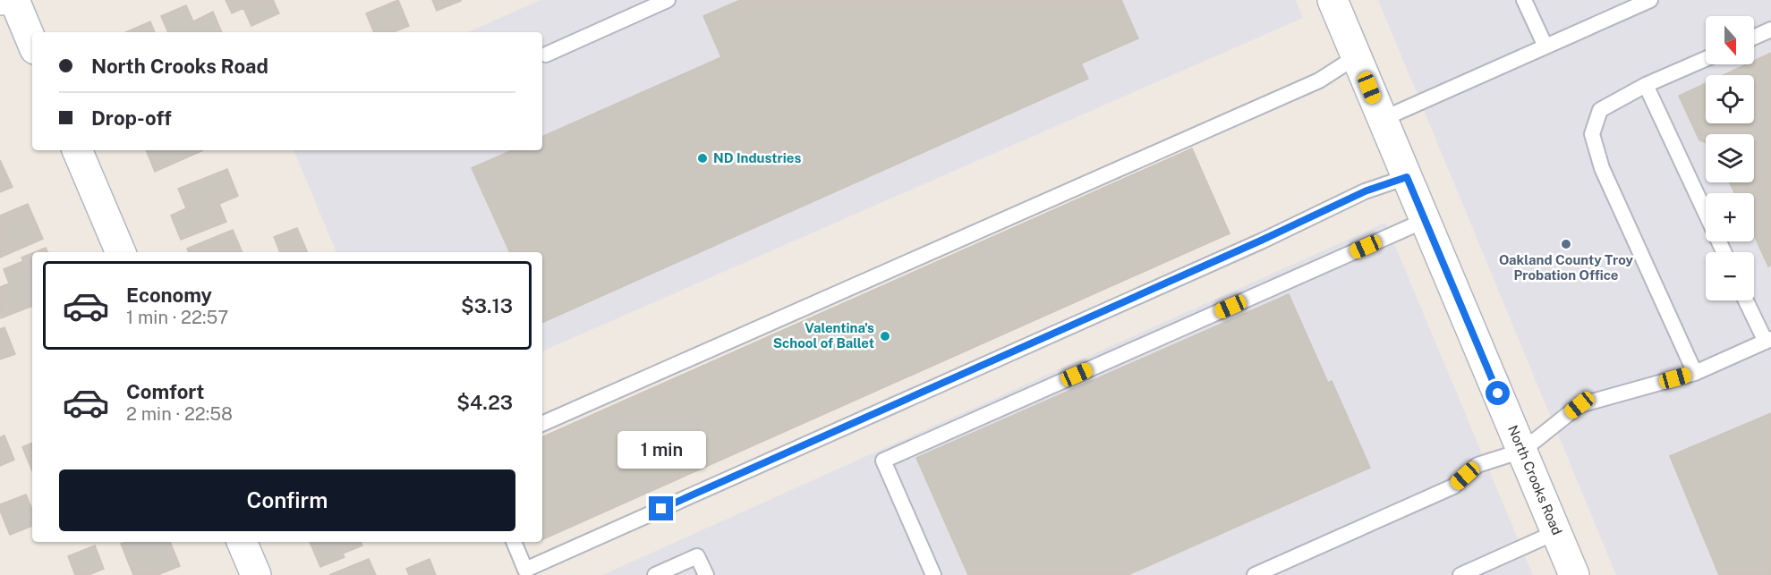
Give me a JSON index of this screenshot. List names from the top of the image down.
{
  "streets": {
    "main road": ["North Crooks Road"]
  },
  "places": ["ND Industries", "Oakland County Troy Probation Office", "Valentina's School of Ballet"],
  "north": "bottom",
  "page": {
    "map_buttons": ["+", "−"],
    "banner": ["North Crooks Road", "Drop-off"],
    "list": [
      {
        "name": "Economy",
        "note": "1 min · 22:57",
        "value": "$3.13"
      },
      {
        "name": "Comfort",
        "note": "2 min · 22:58",
        "value": "$4.23"
      }
    ],
    "bubble": "1 min",
    "buttons": "Confirm"
  }
}
